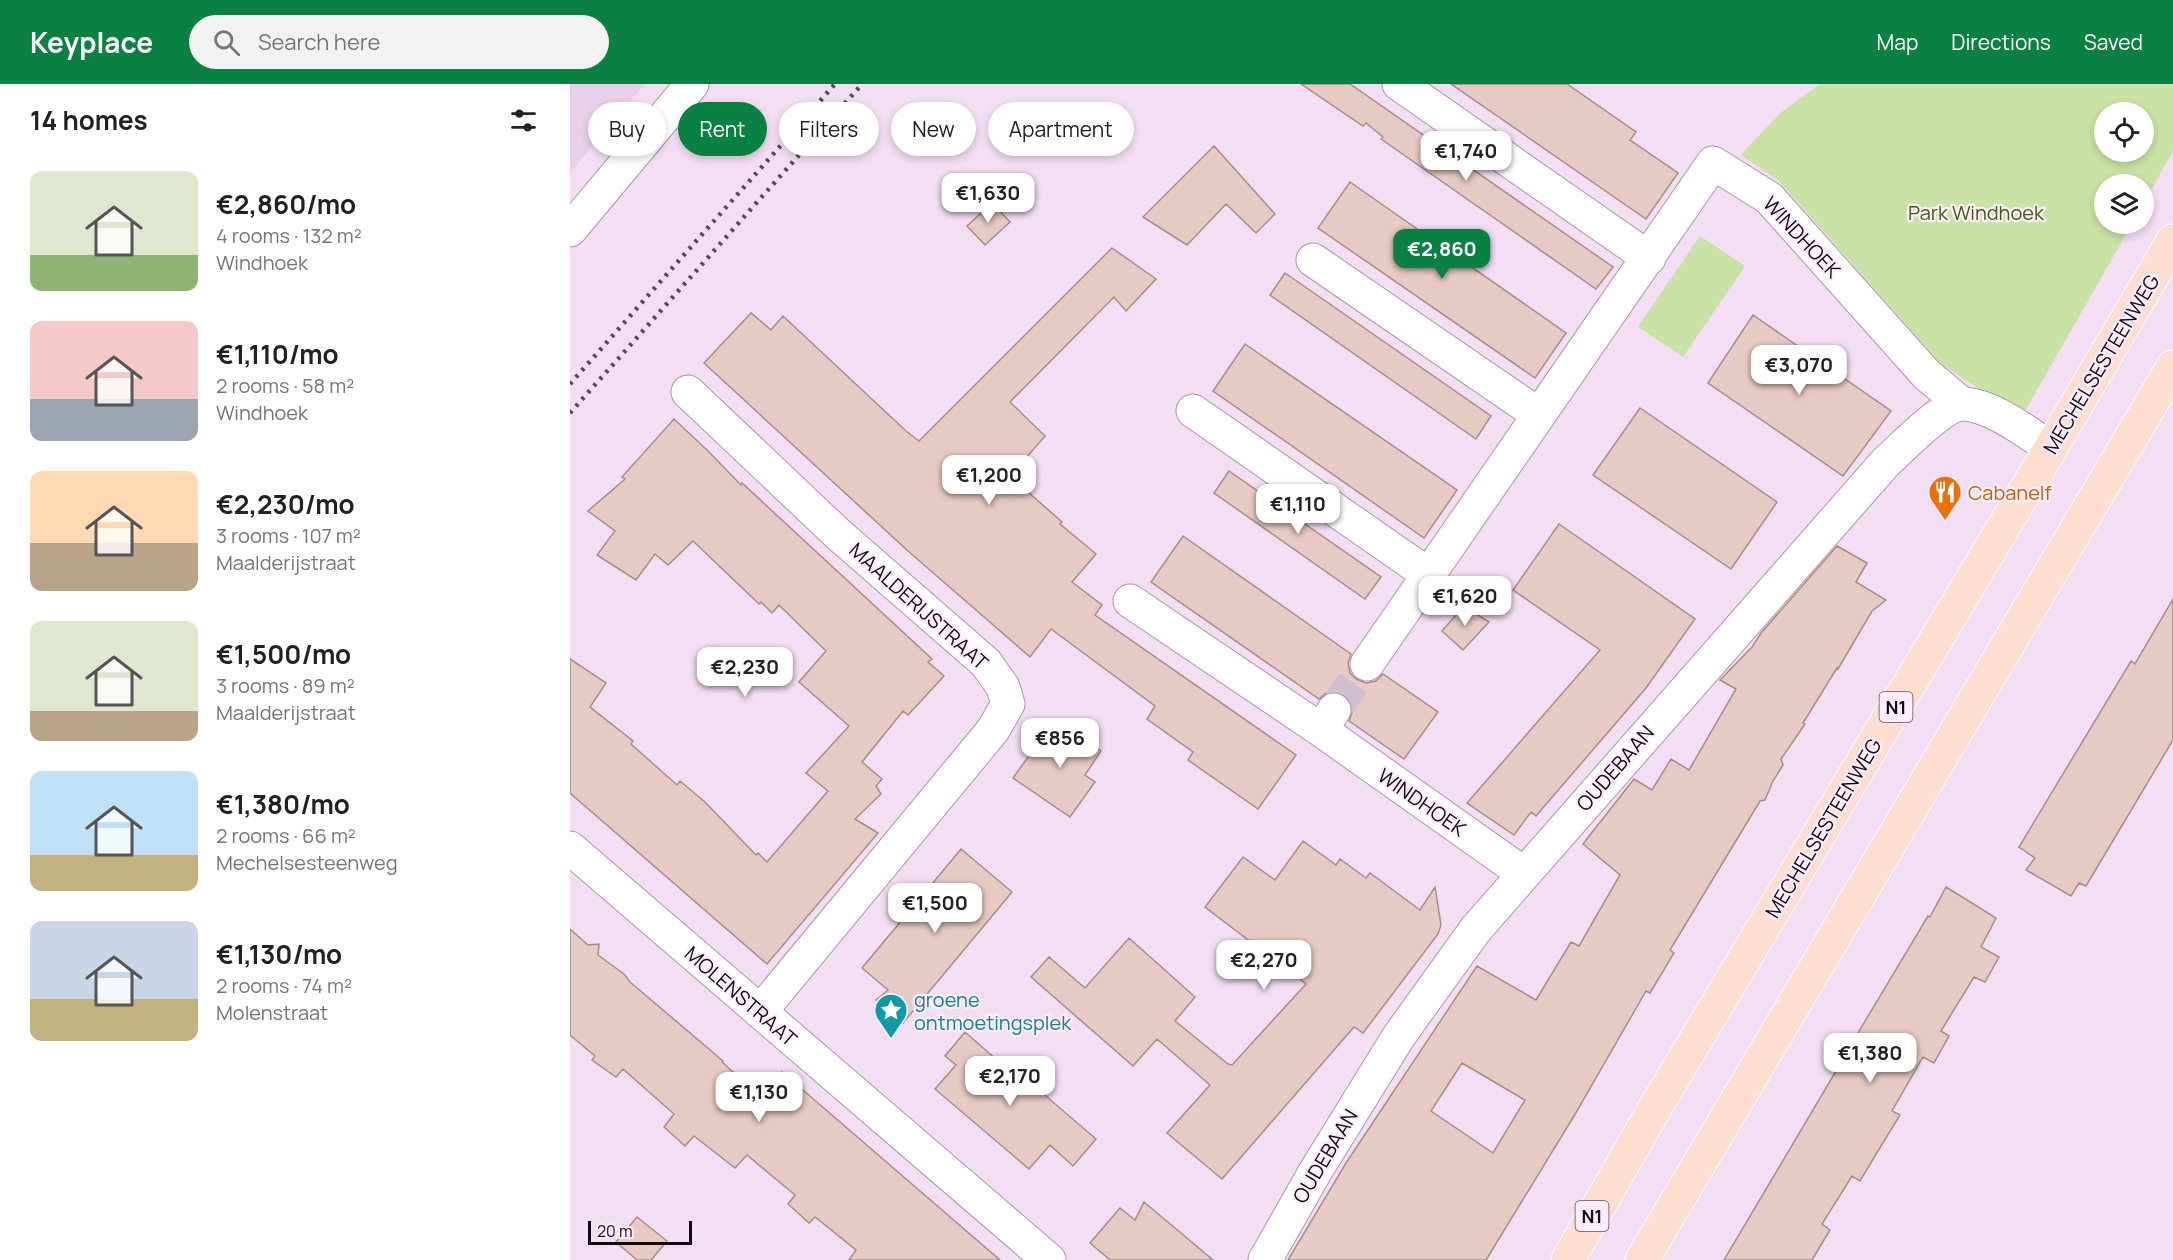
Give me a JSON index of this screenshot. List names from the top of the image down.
{
  "streets": {
    "main road": ["MECHELSESTEENWEG", "N1"],
    "street": [
      "WINDHOEK",
      "MAALDERIJSTRAAT",
      "OUDEBAAN",
      "MOLENSTRAAT"
    ]
  },
  "crossings": [
    ["WINDHOEK", "OUDEBAAN"],
    ["MAALDERIJSTRAAT", "MOLENSTRAAT"]
  ],
  "parks": ["Park Windhoek"],
  "places": {
    "restaurant": ["Cabanelf"],
    "place": ["groene ontmoetingsplek"]
  },
  "scale_bar": "20 m",
  "page": {
    "header": "Keyplace",
    "search": "Search here",
    "nav": ["Map", "Directions", "Saved"],
    "heading": "14 homes",
    "chip": [
      "Buy",
      "Rent",
      "Filters",
      "New",
      "Apartment"
    ],
    "price": [
      "€1,740",
      "€1,630",
      "€2,860",
      "€3,070",
      "€1,200",
      "€1,110",
      "€1,620",
      "€2,230",
      "€856",
      "€1,500",
      "€2,270",
      "€1,380",
      "€2,170",
      "€1,130"
    ],
    "list": [
      {
        "name": "€2,860/mo",
        "note": "4 rooms · 132 m² · Windhoek"
      },
      {
        "name": "€1,110/mo",
        "note": "2 rooms · 58 m² · Windhoek"
      },
      {
        "name": "€2,230/mo",
        "note": "3 rooms · 107 m² · Maalderijstraat"
      },
      {
        "name": "€1,500/mo",
        "note": "3 rooms · 89 m² · Maalderijstraat"
      },
      {
        "name": "€1,380/mo",
        "note": "2 rooms · 66 m² · Mechelsesteenweg"
      },
      {
        "name": "€1,130/mo",
        "note": "2 rooms · 74 m² · Molenstraat"
      }
    ],
    "scale": "20 m"
  }
}
